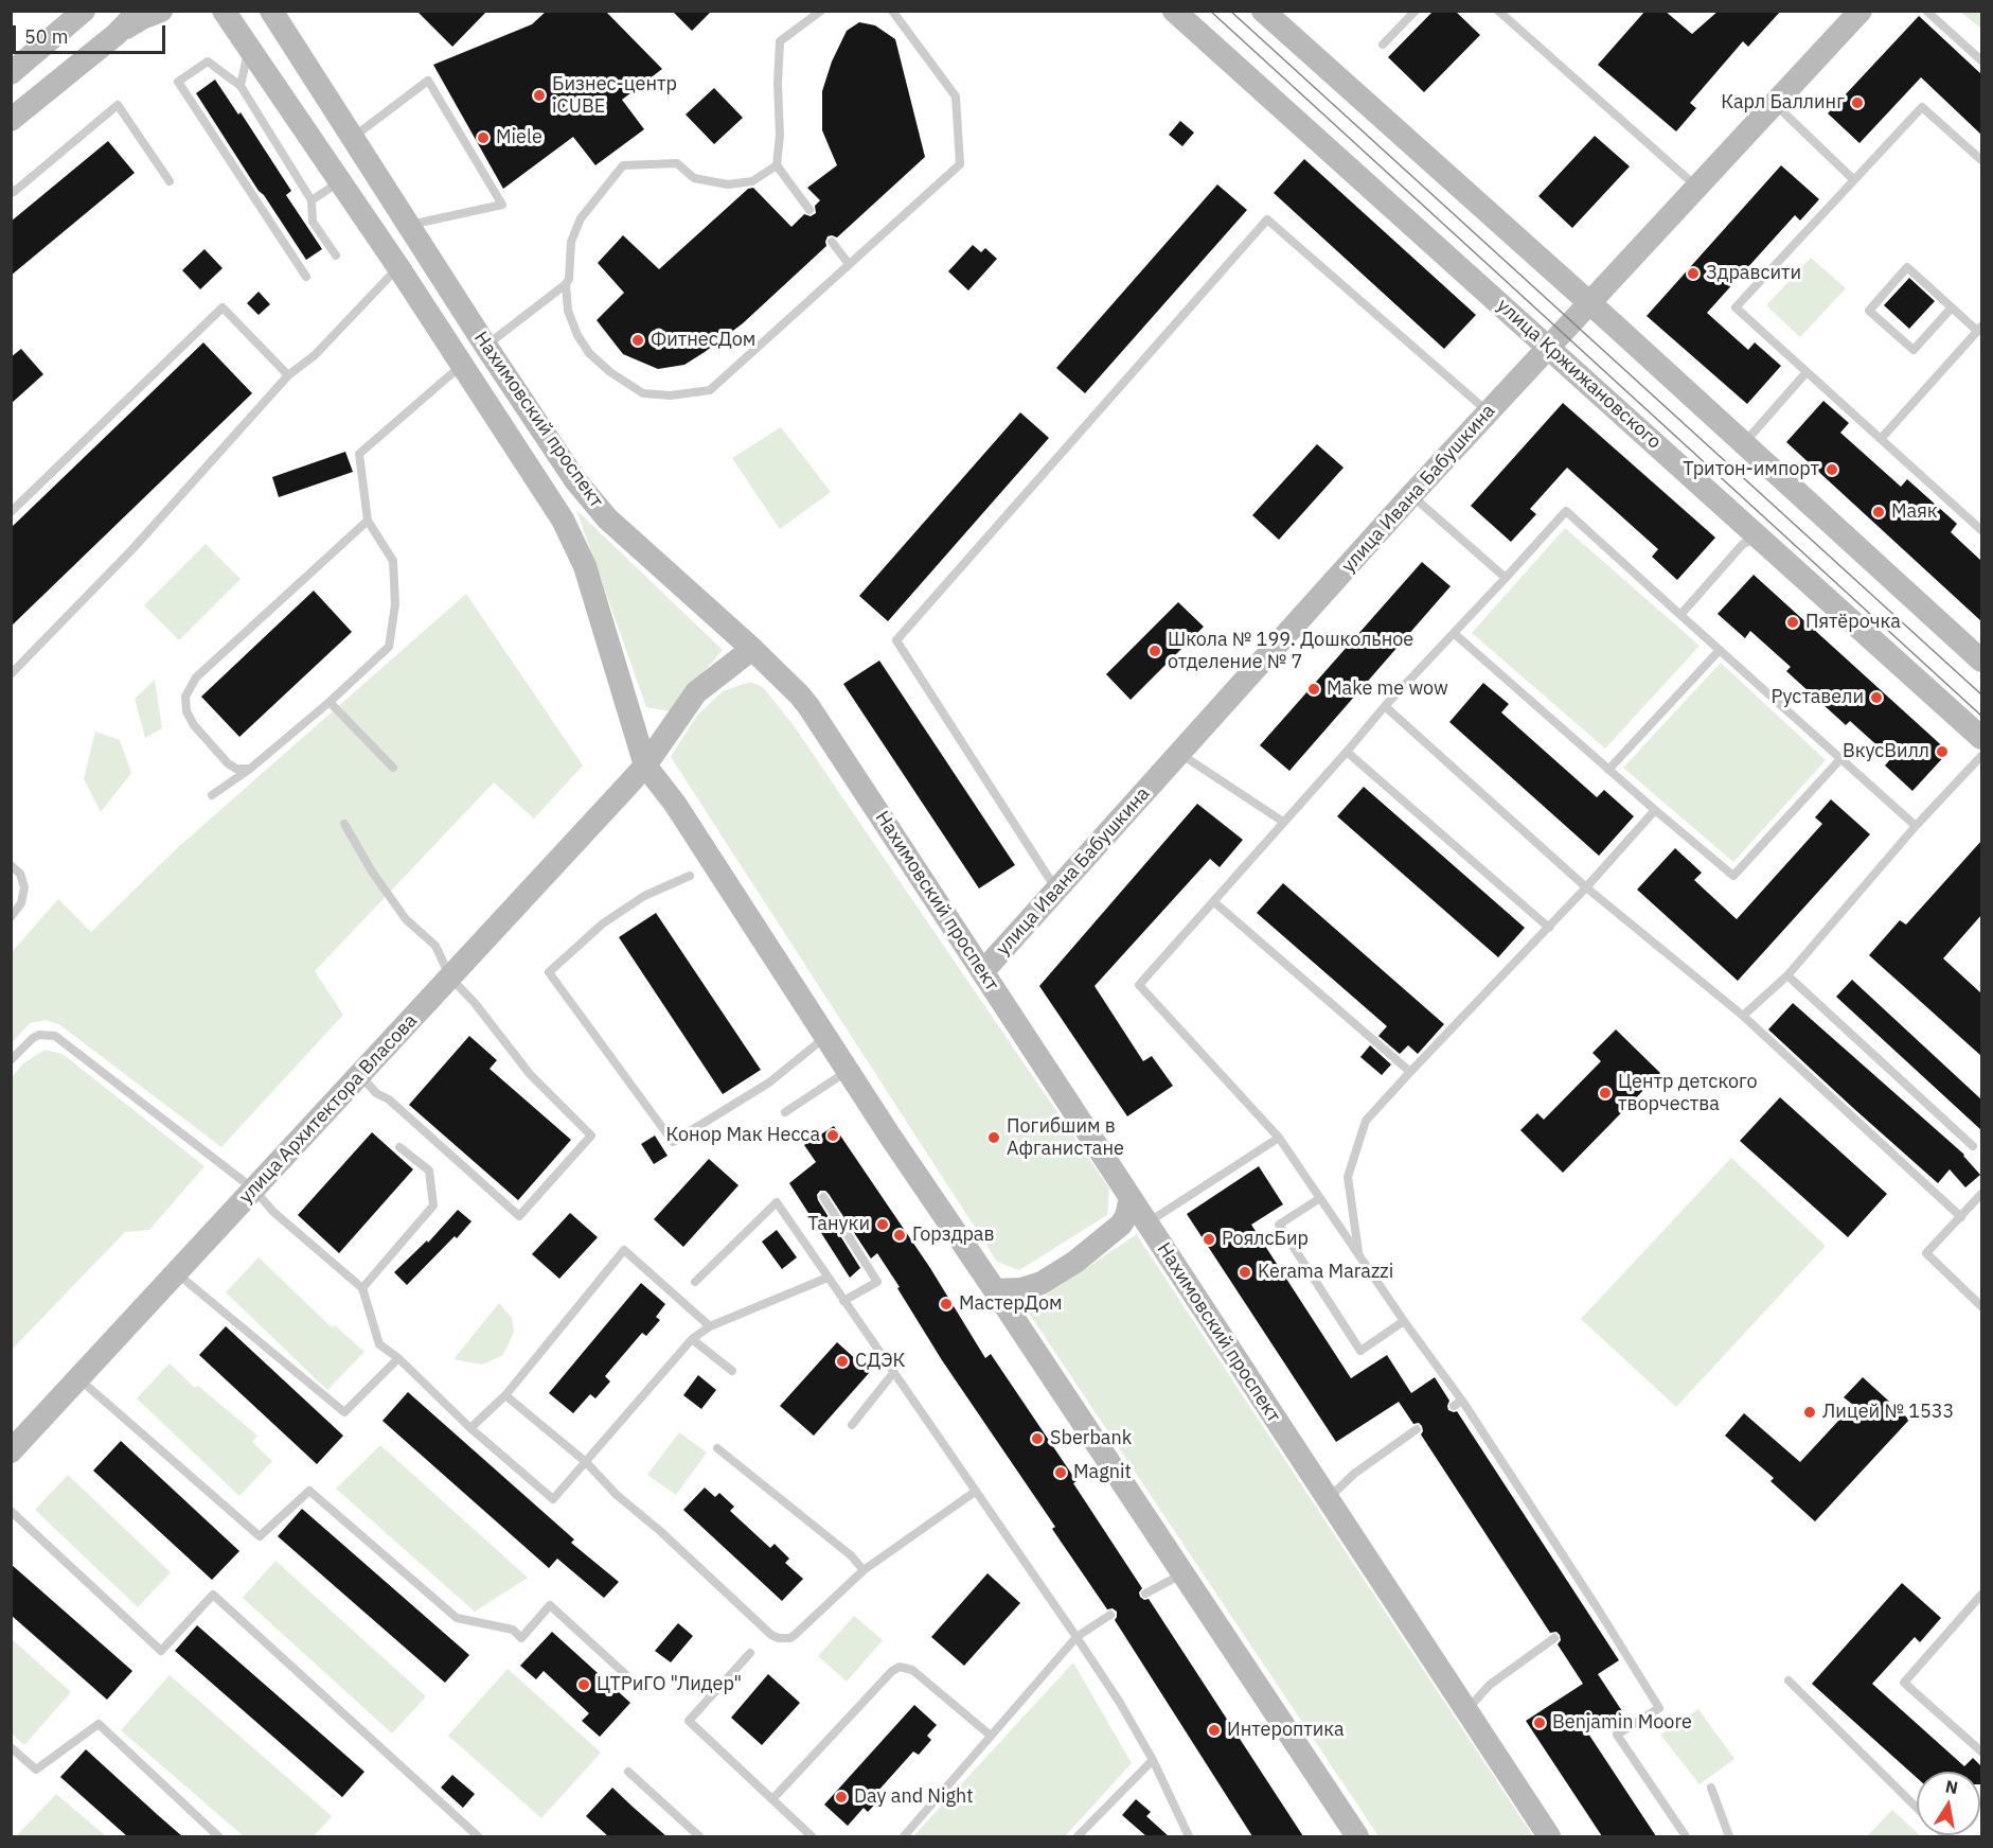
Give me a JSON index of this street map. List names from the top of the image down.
{
  "streets": {
    "street": [
      "улица Кржижановского",
      "Нахимовский проспект",
      "улица Ивана Бабушкина",
      "улица Архитектора Власова"
    ]
  },
  "crossings": [
    ["улица Кржижановского", "улица Ивана Бабушкина"],
    ["Нахимовский проспект", "улица Ивана Бабушкина"],
    ["Нахимовский проспект", "улица Архитектора Власова"]
  ],
  "places": [
    "Бизнес-центр iCUBE",
    "Карл Баллинг",
    "Miele",
    "Здравсити",
    "ФитнесДом",
    "Тритон-импорт",
    "Маяк",
    "Пятёрочка",
    "Школа № 199. Дошкольное отделение № 7",
    "Make me wow",
    "Руставели",
    "ВкусВилл",
    "Центр детского творчества",
    "Конор Мак Несса",
    "Погибшим в Афганистане",
    "Тануки",
    "Горздрав",
    "РоялсБир",
    "Kerama Marazzi",
    "МастерДом",
    "СДЭК",
    "Лицей № 1533",
    "Sberbank",
    "Magnit",
    "ЦТРиГО \"Лидер\"",
    "Benjamin Moore",
    "Интероптика",
    "Day and Night"
  ],
  "scale_bar": "50 m",
  "north": "top"
}
